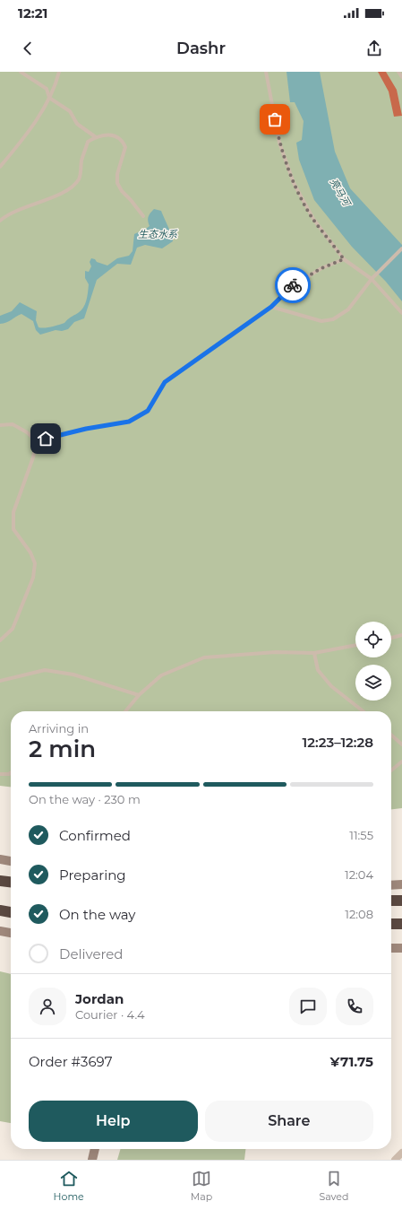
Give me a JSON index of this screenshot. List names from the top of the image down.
{
  "water": ["亮马河", "生态水系"],
  "page": {
    "status": "12:21",
    "header": "Dashr",
    "heading": ["2 min", "Arriving in", "12:23–12:28"],
    "panel": [
      "Jordan",
      "Courier · 4.4",
      "Order #3697",
      "¥71.75"
    ],
    "bar": "On the way · 230 m",
    "list": [
      ["Confirmed", "11:55"],
      ["Preparing", "12:04"],
      ["On the way", "12:08"],
      "Delivered"
    ],
    "buttons": ["Help", "Share"],
    "tabs": ["Home", "Map", "Saved"]
  }
}
